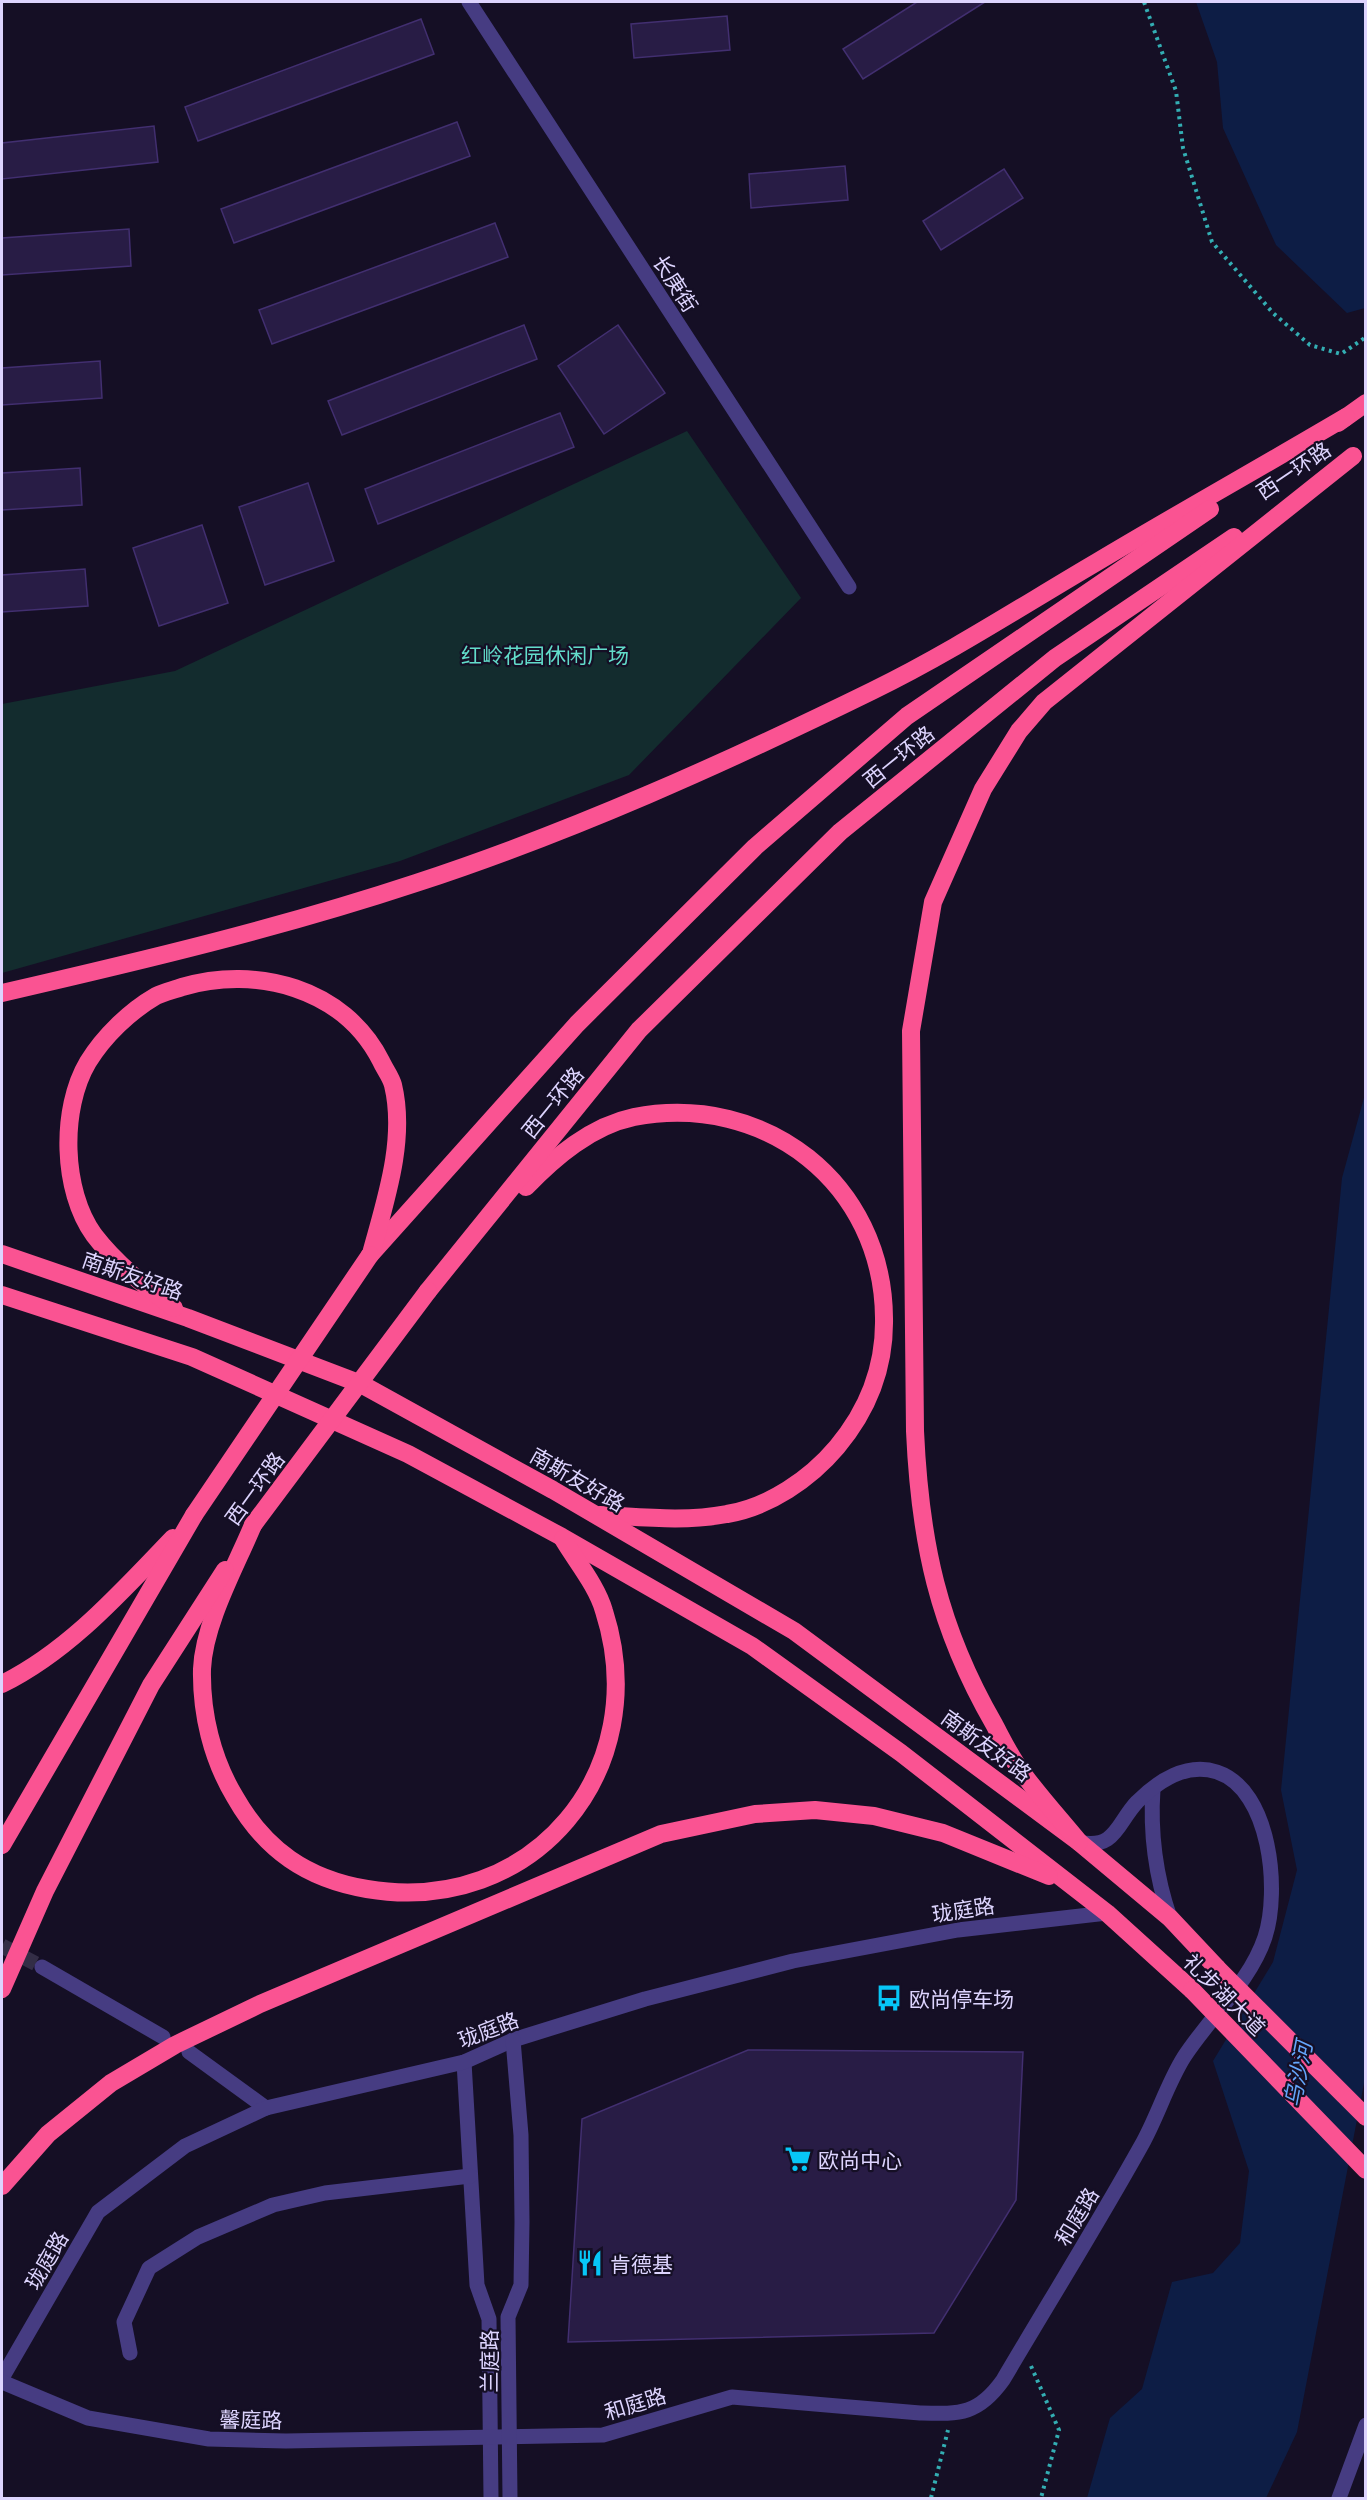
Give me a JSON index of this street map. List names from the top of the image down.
{
  "streets": {
    "highway": ["西一环路", "南斯友好路", "礼步湖大道"],
    "street": [
      "长庚街",
      "珑庭路",
      "和庭路",
      "兰庭路",
      "馨庭路"
    ]
  },
  "crossings": [
    ["南斯友好路", "礼步湖大道"],
    ["南斯友好路", "和庭路"],
    ["珑庭路", "礼步湖大道"],
    ["珑庭路", "兰庭路"],
    ["珑庭路", "馨庭路"],
    ["礼步湖大道", "和庭路"],
    ["和庭路", "兰庭路"],
    ["和庭路", "馨庭路"],
    ["兰庭路", "馨庭路"]
  ],
  "water": ["乌沙河"],
  "parks": ["红岭花园休闲广场"],
  "places": {
    "bus stop": ["欧尚停车场"],
    "supermarket": ["欧尚中心"],
    "restaurant": ["肯德基"]
  }
}
